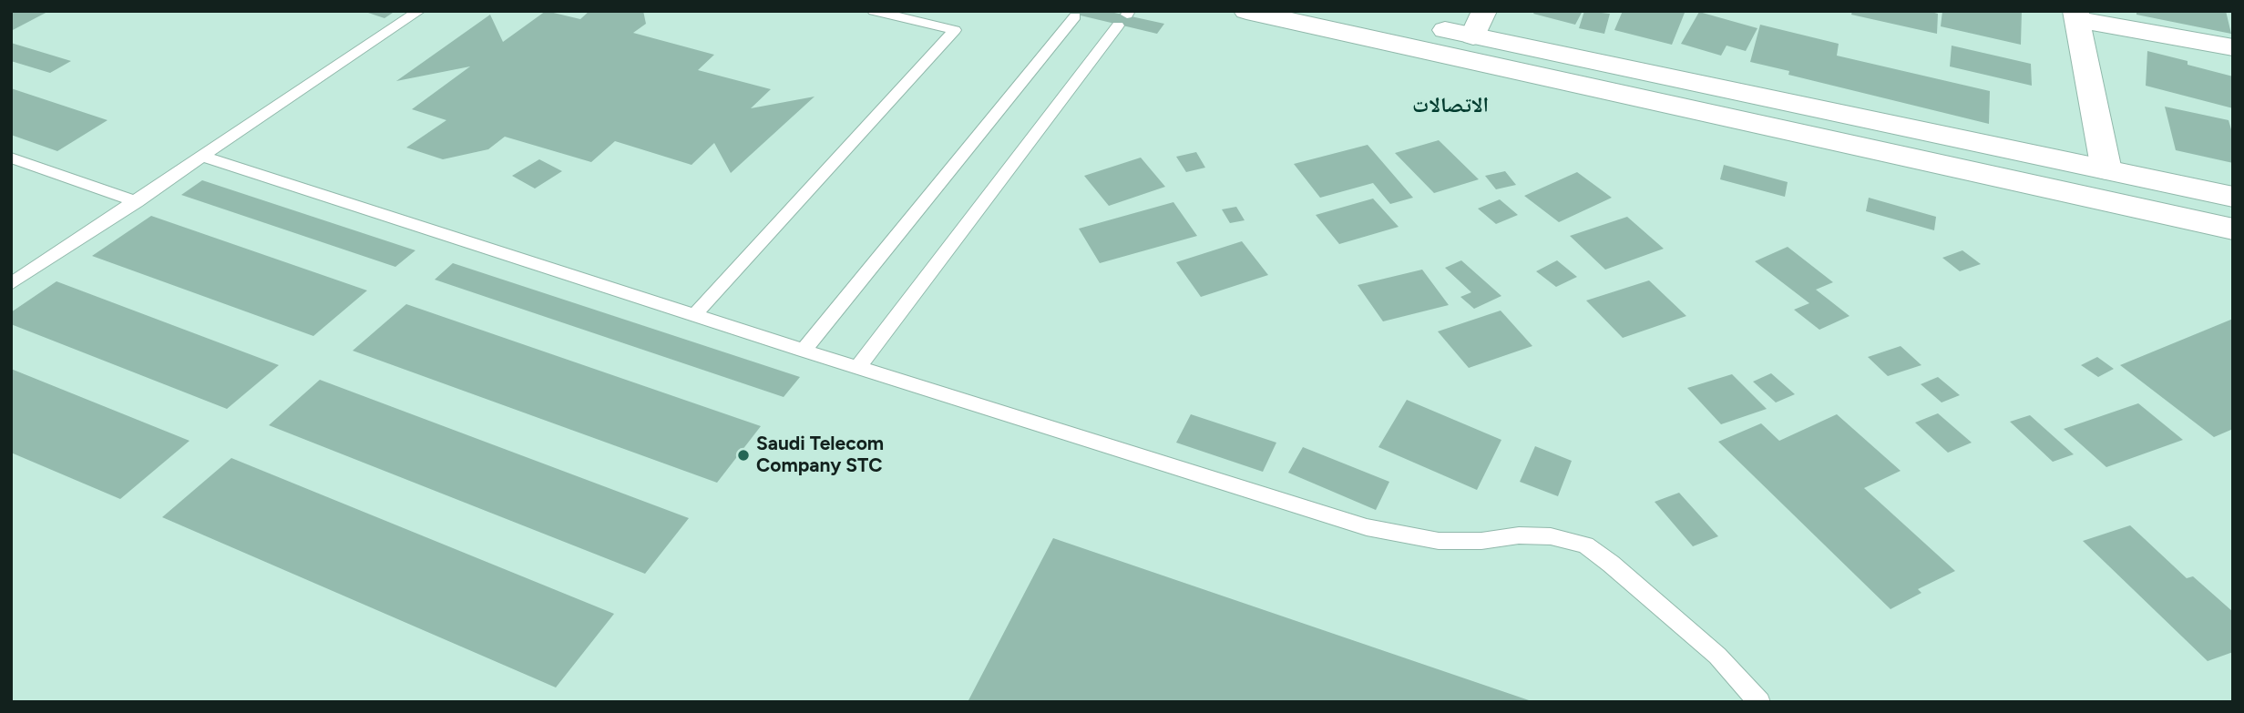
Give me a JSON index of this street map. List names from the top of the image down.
{
  "districts": ["الاتصالات"],
  "places": ["Saudi Telecom Company STC"]
}
